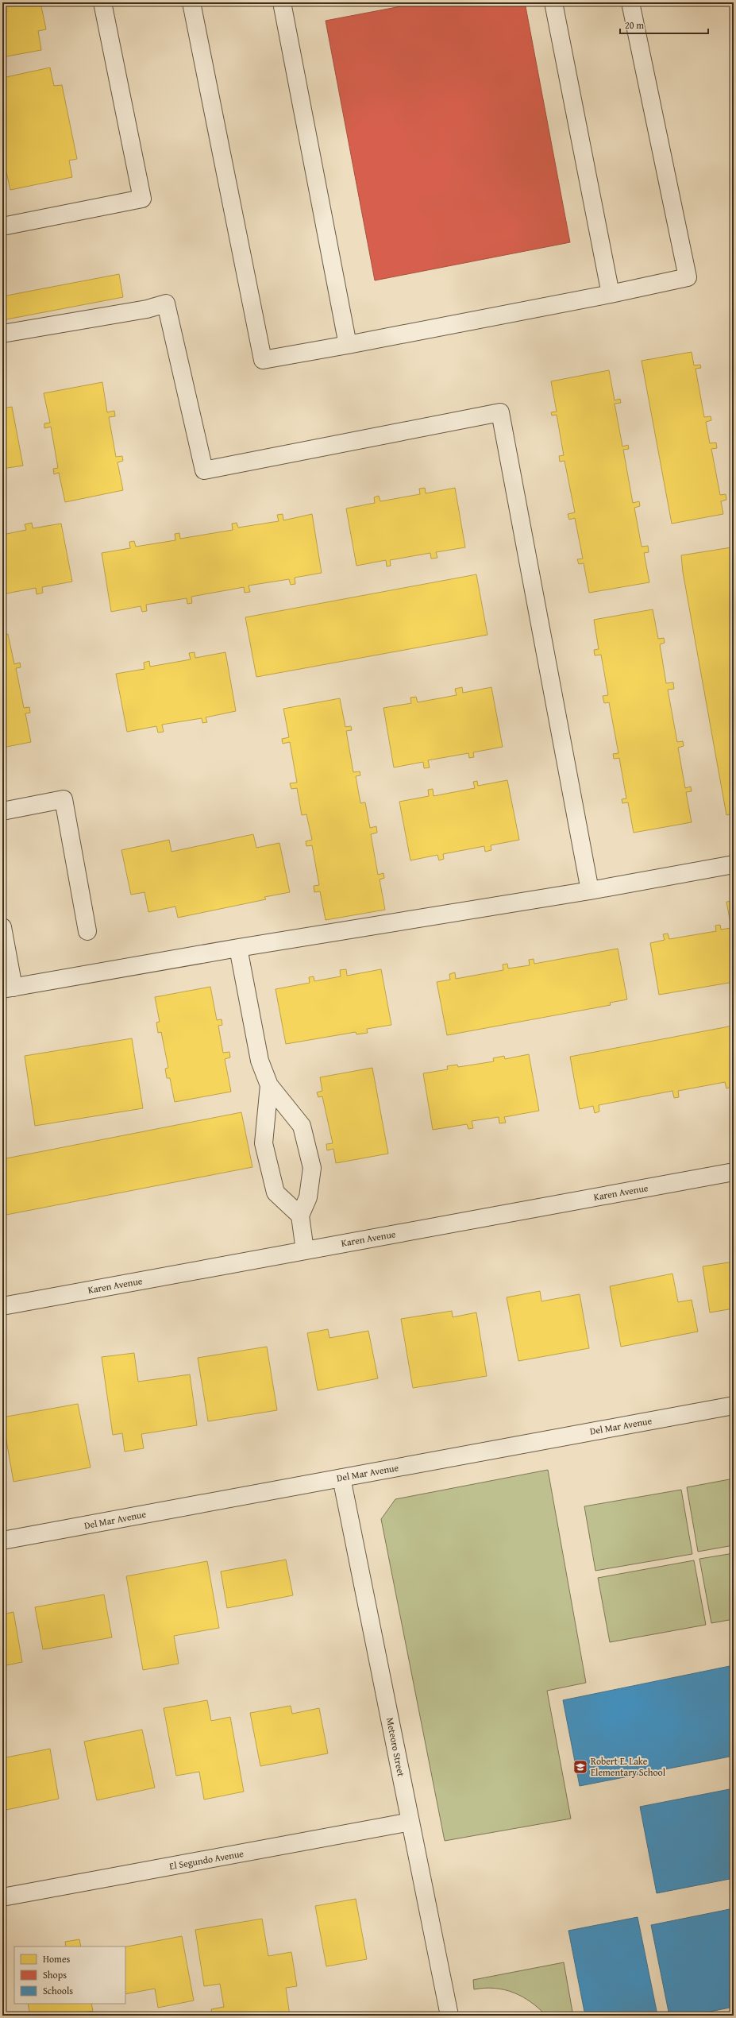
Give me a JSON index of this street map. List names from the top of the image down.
{
  "streets": {
    "street": [
      "Karen Avenue",
      "Del Mar Avenue",
      "Meteoro Street",
      "El Segundo Avenue"
    ]
  },
  "crossings": [
    ["Del Mar Avenue", "Meteoro Street"],
    ["Meteoro Street", "El Segundo Avenue"]
  ],
  "places": {
    "school or university": ["Robert E. Lake Elementary School"]
  },
  "legend": ["Homes", "Shops", "Schools"],
  "scale_bar": "20 m"
}
